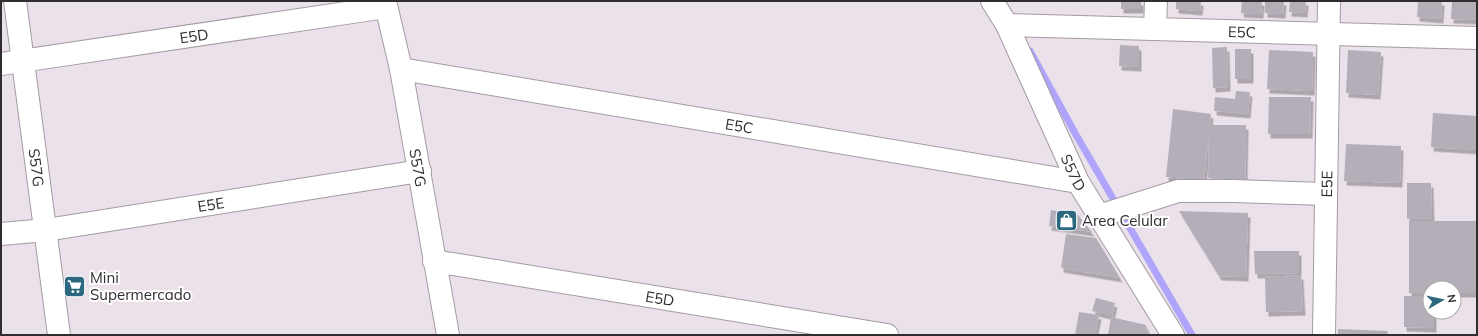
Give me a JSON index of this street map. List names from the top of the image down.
{
  "streets": {
    "street": [
      "E5C",
      "E5D",
      "S57G",
      "S57D",
      "E5E"
    ]
  },
  "crossings": [
    ["E5C", "S57G"],
    ["E5C", "S57D"],
    ["E5C", "E5E"],
    ["E5D", "S57G"],
    ["S57G", "E5E"]
  ],
  "places": {
    "shop": ["Area Celular"],
    "supermarket": ["Mini Supermercado"]
  },
  "north": "right"
}
